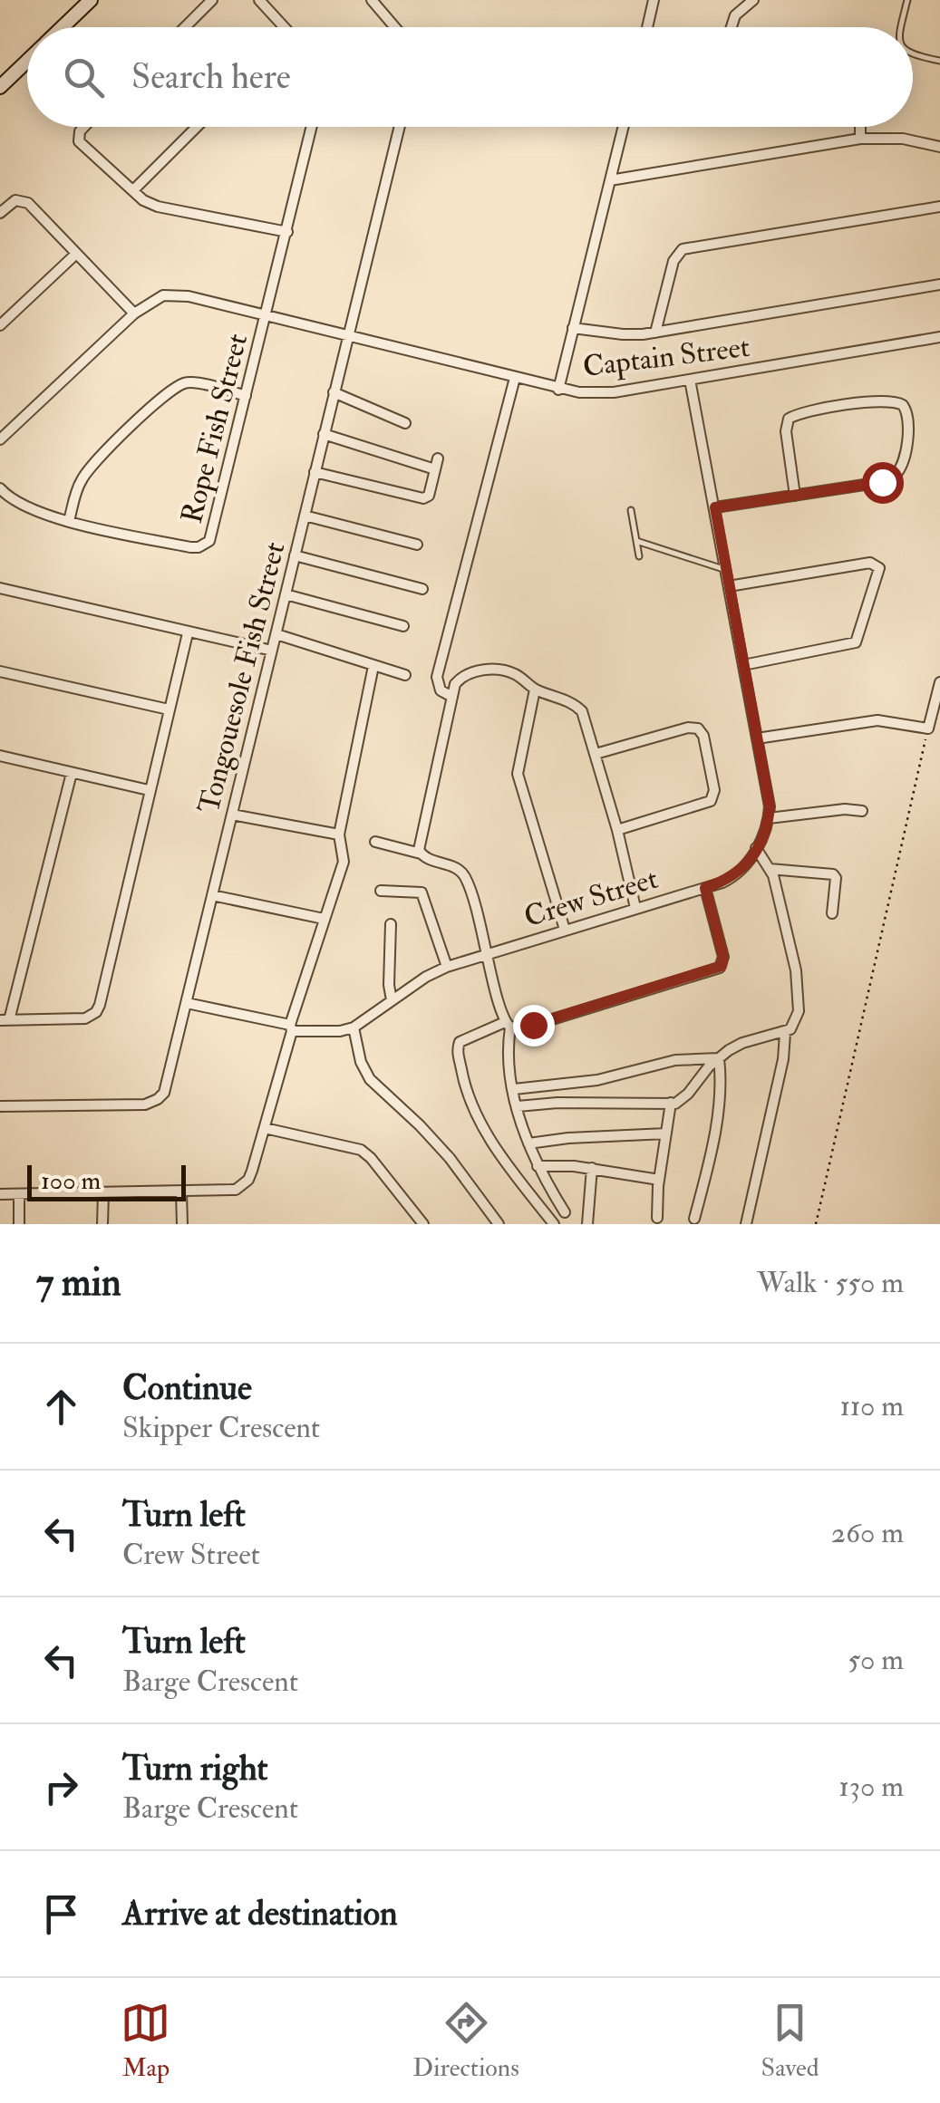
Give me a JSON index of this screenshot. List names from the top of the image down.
{
  "streets": {
    "street": [
      "Captain Street",
      "Rope Fish Street",
      "Tongouesole Fish Street",
      "Crew Street"
    ]
  },
  "crossings": [
    ["Captain Street", "Rope Fish Street"],
    ["Captain Street", "Tongouesole Fish Street"],
    ["Captain Street", "Crew Street"]
  ],
  "scale_bar": "100 m",
  "page": {
    "search": "Search here",
    "scale": "100 m",
    "heading": ["7 min", "Walk · 550 m"],
    "list": [
      ["Continue", "Skipper Crescent", "110 m"],
      ["Turn left", "Crew Street", "260 m"],
      ["Turn left", "Barge Crescent", "50 m"],
      ["Turn right", "Barge Crescent", "130 m"],
      "Arrive at destination"
    ],
    "nav": ["Map", "Directions", "Saved"]
  }
}
